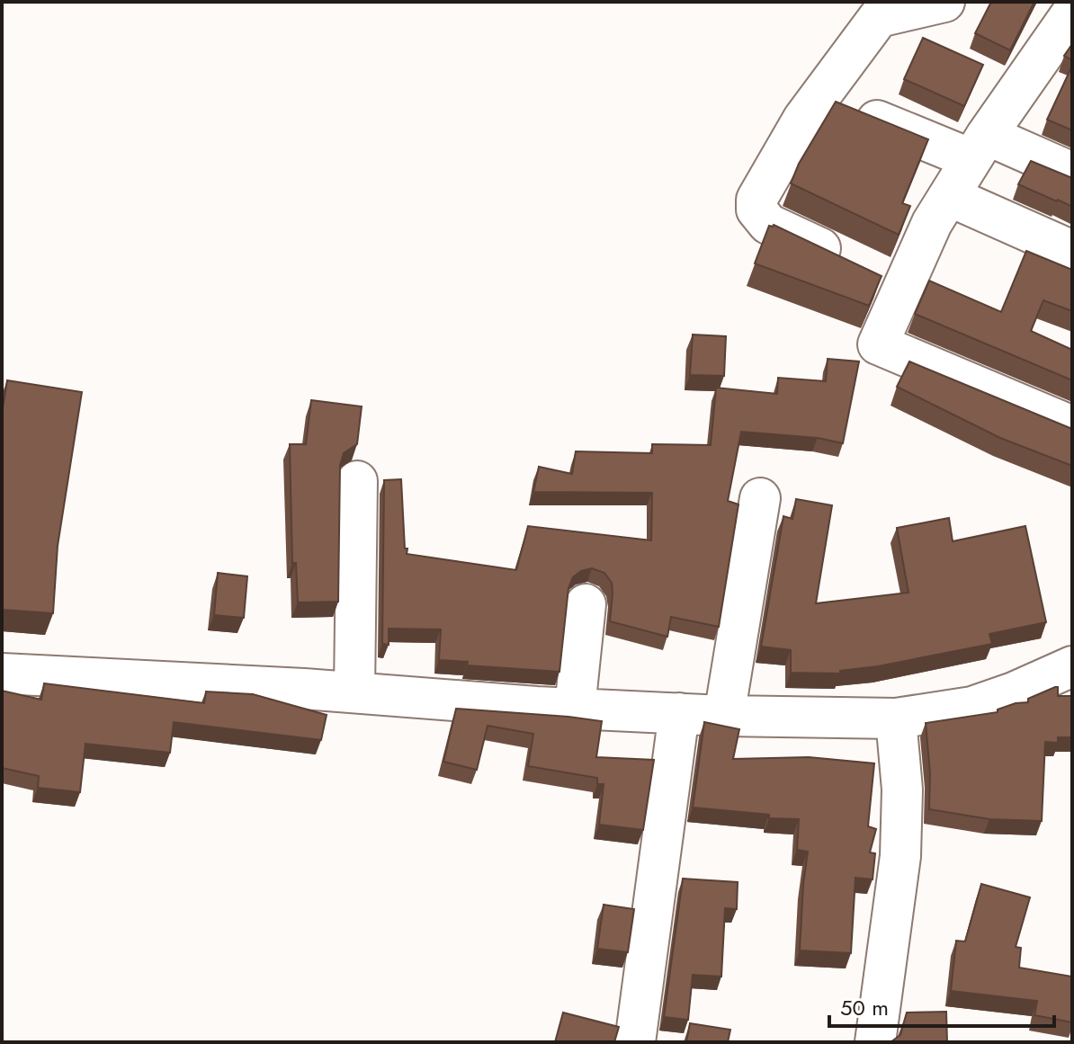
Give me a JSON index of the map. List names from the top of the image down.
{
  "scale_bar": "50 m"
}
